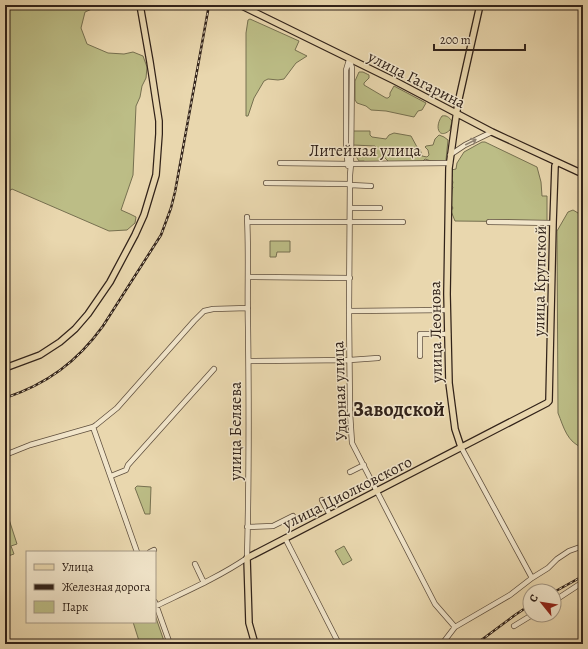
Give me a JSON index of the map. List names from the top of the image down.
{
  "streets": {
    "main road": [
      "улица Гагарина",
      "улица Крупской",
      "улица Леонова",
      "улица Беляева",
      "улица Циолковского"
    ],
    "street": ["Литейная улица", "Ударная улица"]
  },
  "crossings": [
    ["улица Гагарина", "улица Крупской"],
    ["улица Гагарина", "улица Леонова"],
    ["улица Гагарина", "Ударная улица"],
    ["Литейная улица", "улица Леонова"],
    ["Литейная улица", "Ударная улица"],
    ["улица Крупской", "улица Циолковского"],
    ["улица Леонова", "улица Циолковского"],
    ["Ударная улица", "улица Беляева"],
    ["Ударная улица", "улица Циолковского"],
    ["улица Беляева", "улица Циолковского"]
  ],
  "districts": ["Заводской"],
  "legend": ["Улица", "Железная дорога", "Парк"],
  "scale_bar": "200 m",
  "north": "top left"
}
